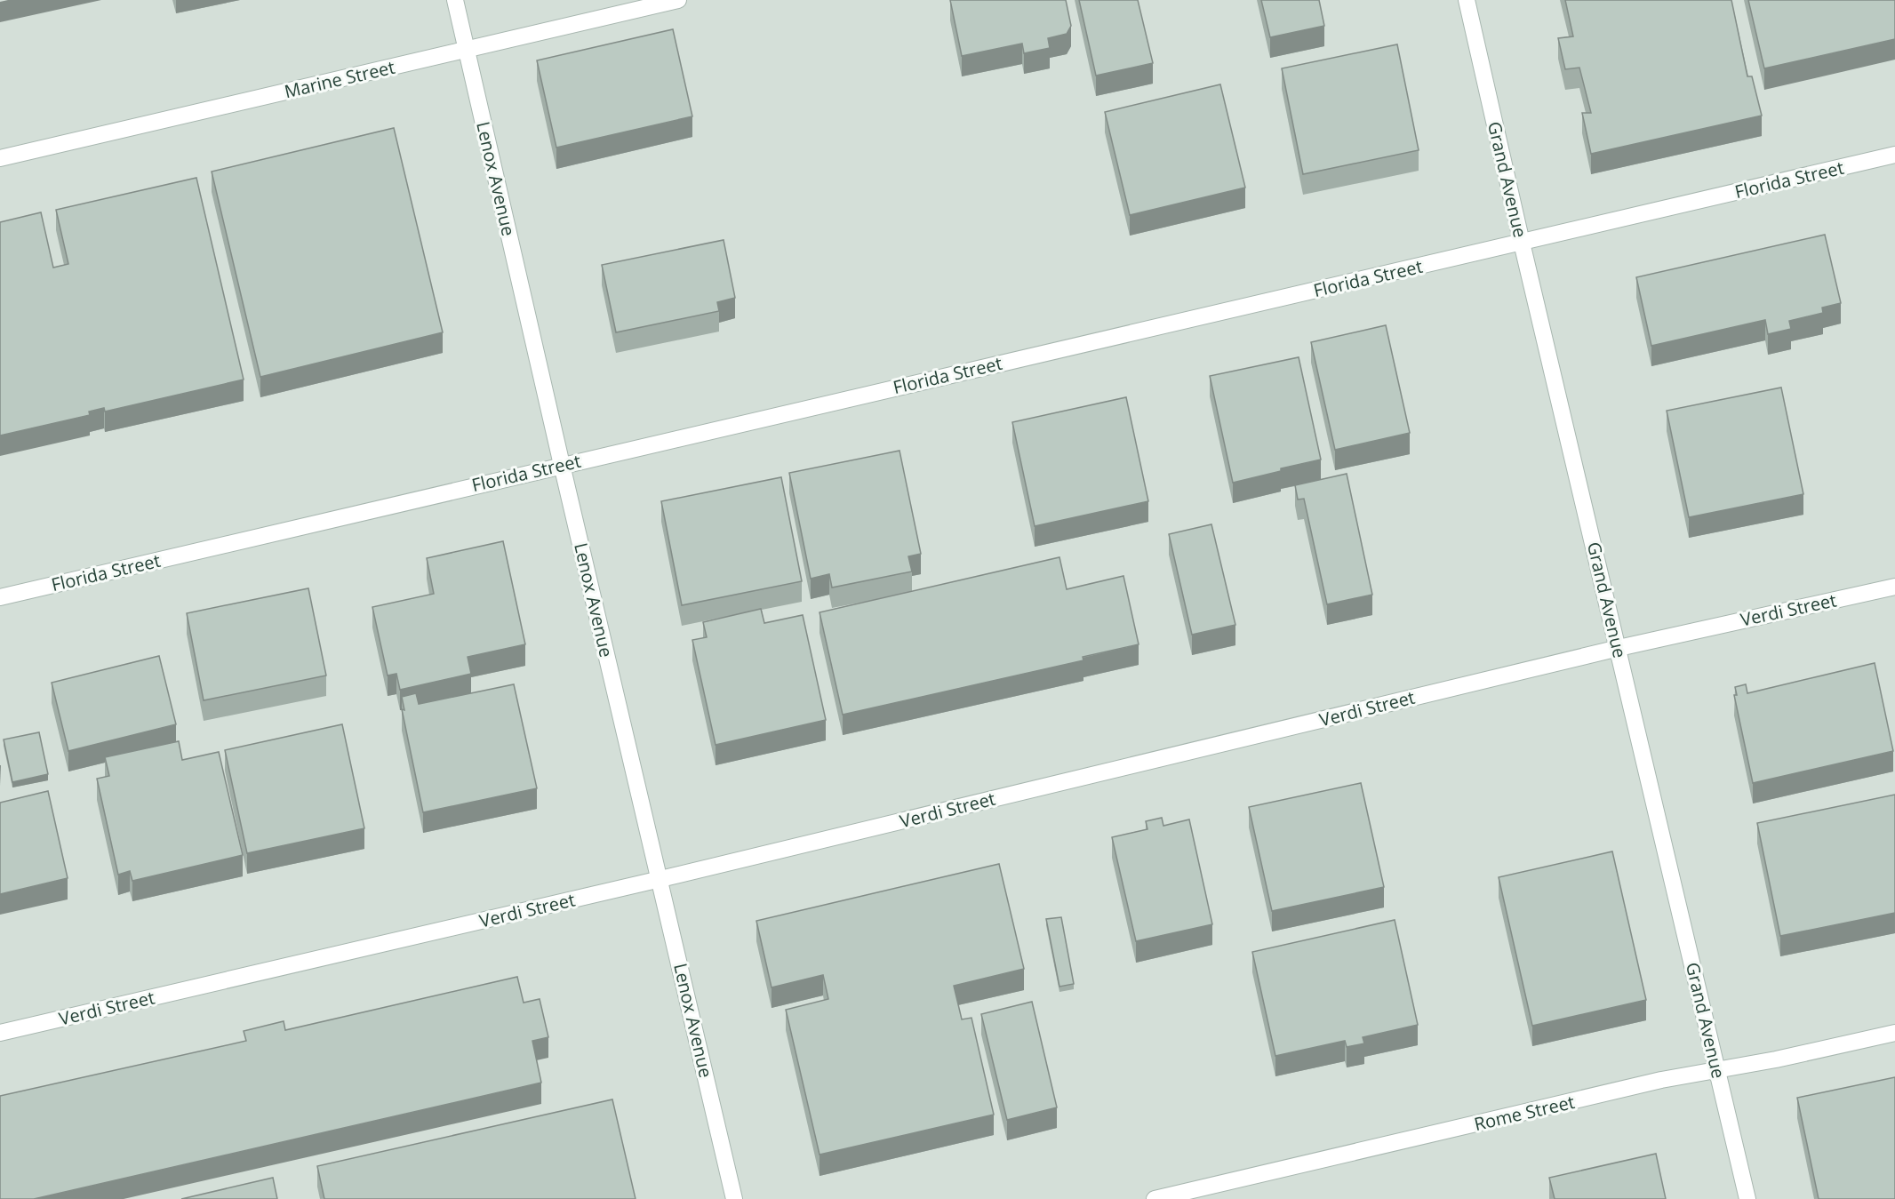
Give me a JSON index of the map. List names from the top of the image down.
{
  "streets": {
    "street": [
      "Marine Street",
      "Lenox Avenue",
      "Grand Avenue",
      "Florida Street",
      "Verdi Street",
      "Rome Street"
    ]
  },
  "crossings": [
    ["Marine Street", "Lenox Avenue"],
    ["Lenox Avenue", "Florida Street"],
    ["Lenox Avenue", "Verdi Street"],
    ["Grand Avenue", "Florida Street"],
    ["Grand Avenue", "Verdi Street"],
    ["Grand Avenue", "Rome Street"]
  ]
}
